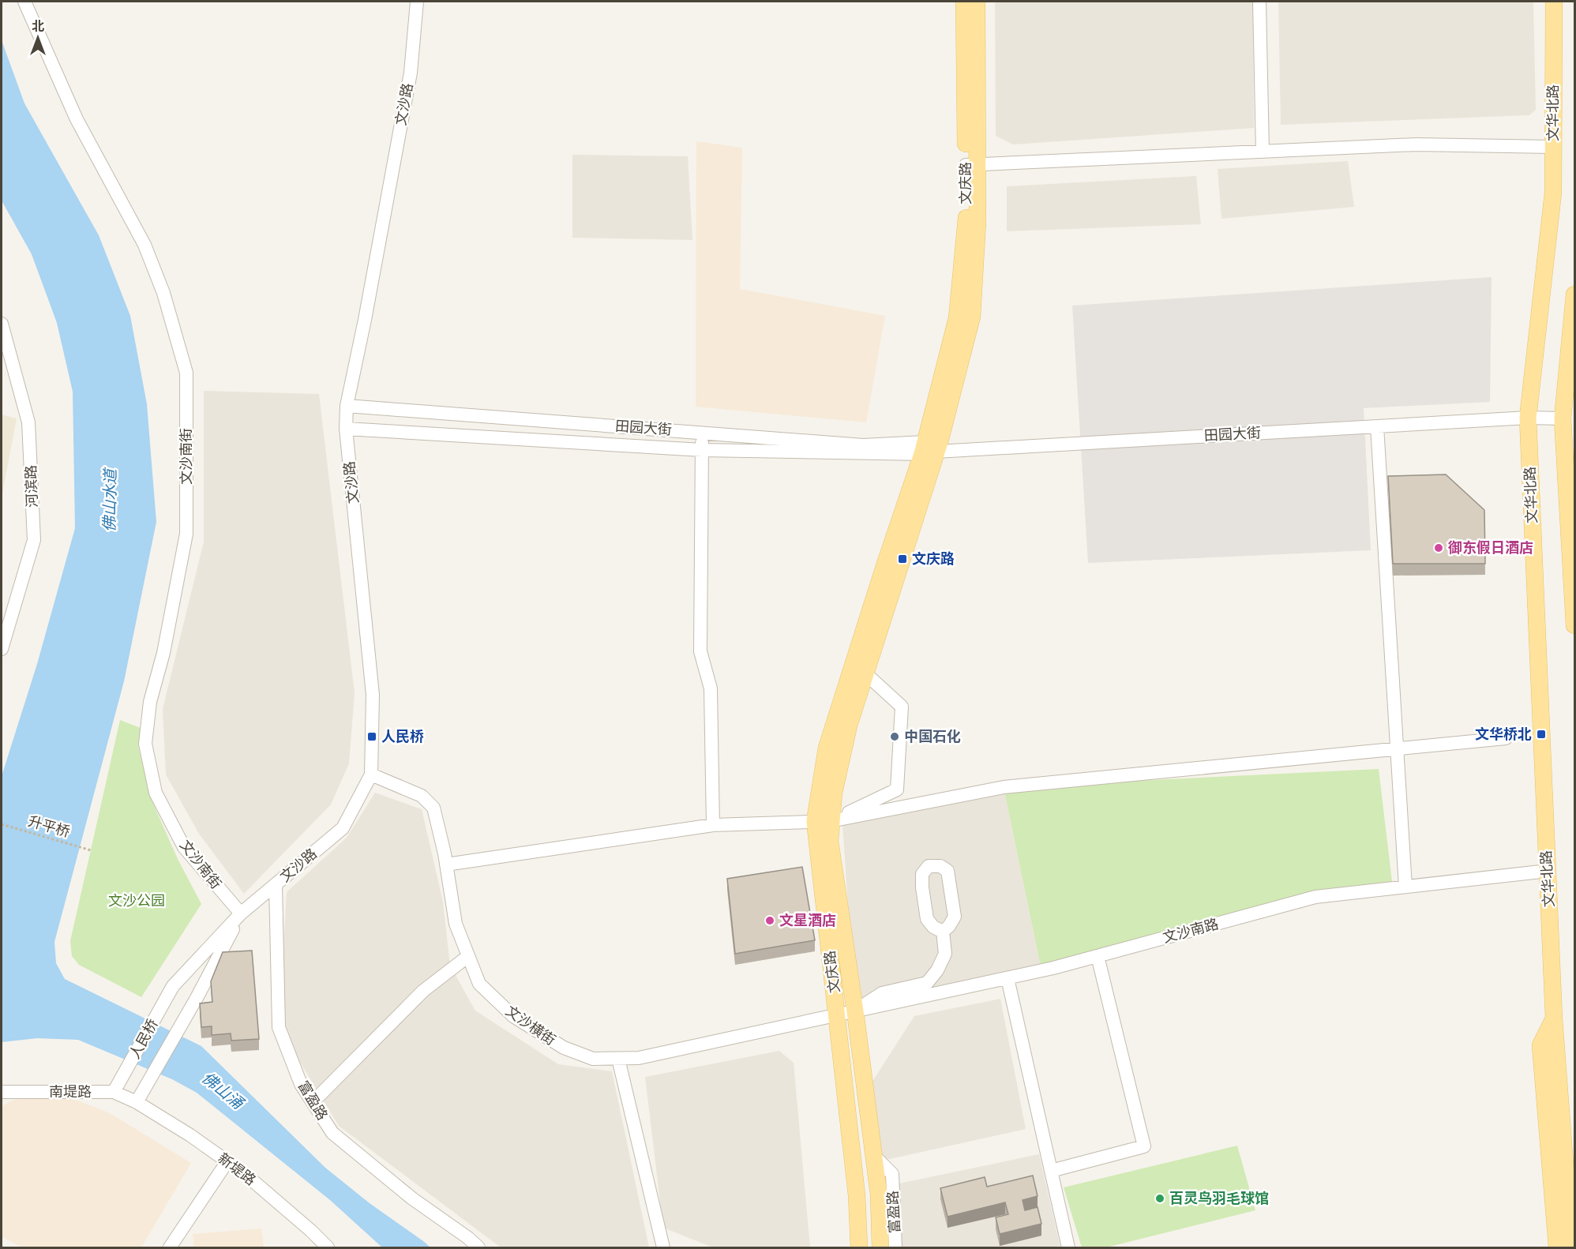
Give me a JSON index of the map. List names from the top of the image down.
{
  "streets": {
    "main road": ["文华北路", "文庆路"],
    "street": [
      "文沙路",
      "田园大街",
      "文沙南街",
      "河滨路",
      "文沙南路",
      "文沙横街",
      "人民桥",
      "南堤路",
      "富盈路",
      "新堤路"
    ],
    "path": ["升平桥"]
  },
  "crossings": [
    ["文沙路", "田园大街"],
    ["文沙路", "文沙南街"],
    ["文沙路", "文沙横街"],
    ["文沙路", "人民桥"],
    ["文沙路", "富盈路"],
    ["文华北路", "田园大街"],
    ["文华北路", "文沙南路"],
    ["文庆路", "田园大街"],
    ["文庆路", "文沙南路"],
    ["文庆路", "文沙横街"],
    ["文庆路", "富盈路"],
    ["文沙南路", "文沙横街"],
    ["人民桥", "南堤路"],
    ["人民桥", "新堤路"],
    ["南堤路", "新堤路"]
  ],
  "water": ["佛山水道", "佛山涌"],
  "parks": ["文沙公园"],
  "places": {
    "other": [
      "御东假日酒店",
      "中国石化",
      "文星酒店",
      "百灵鸟羽毛球馆"
    ],
    "transit": ["文庆路", "文华桥北", "人民桥"]
  },
  "north": "top"
}
